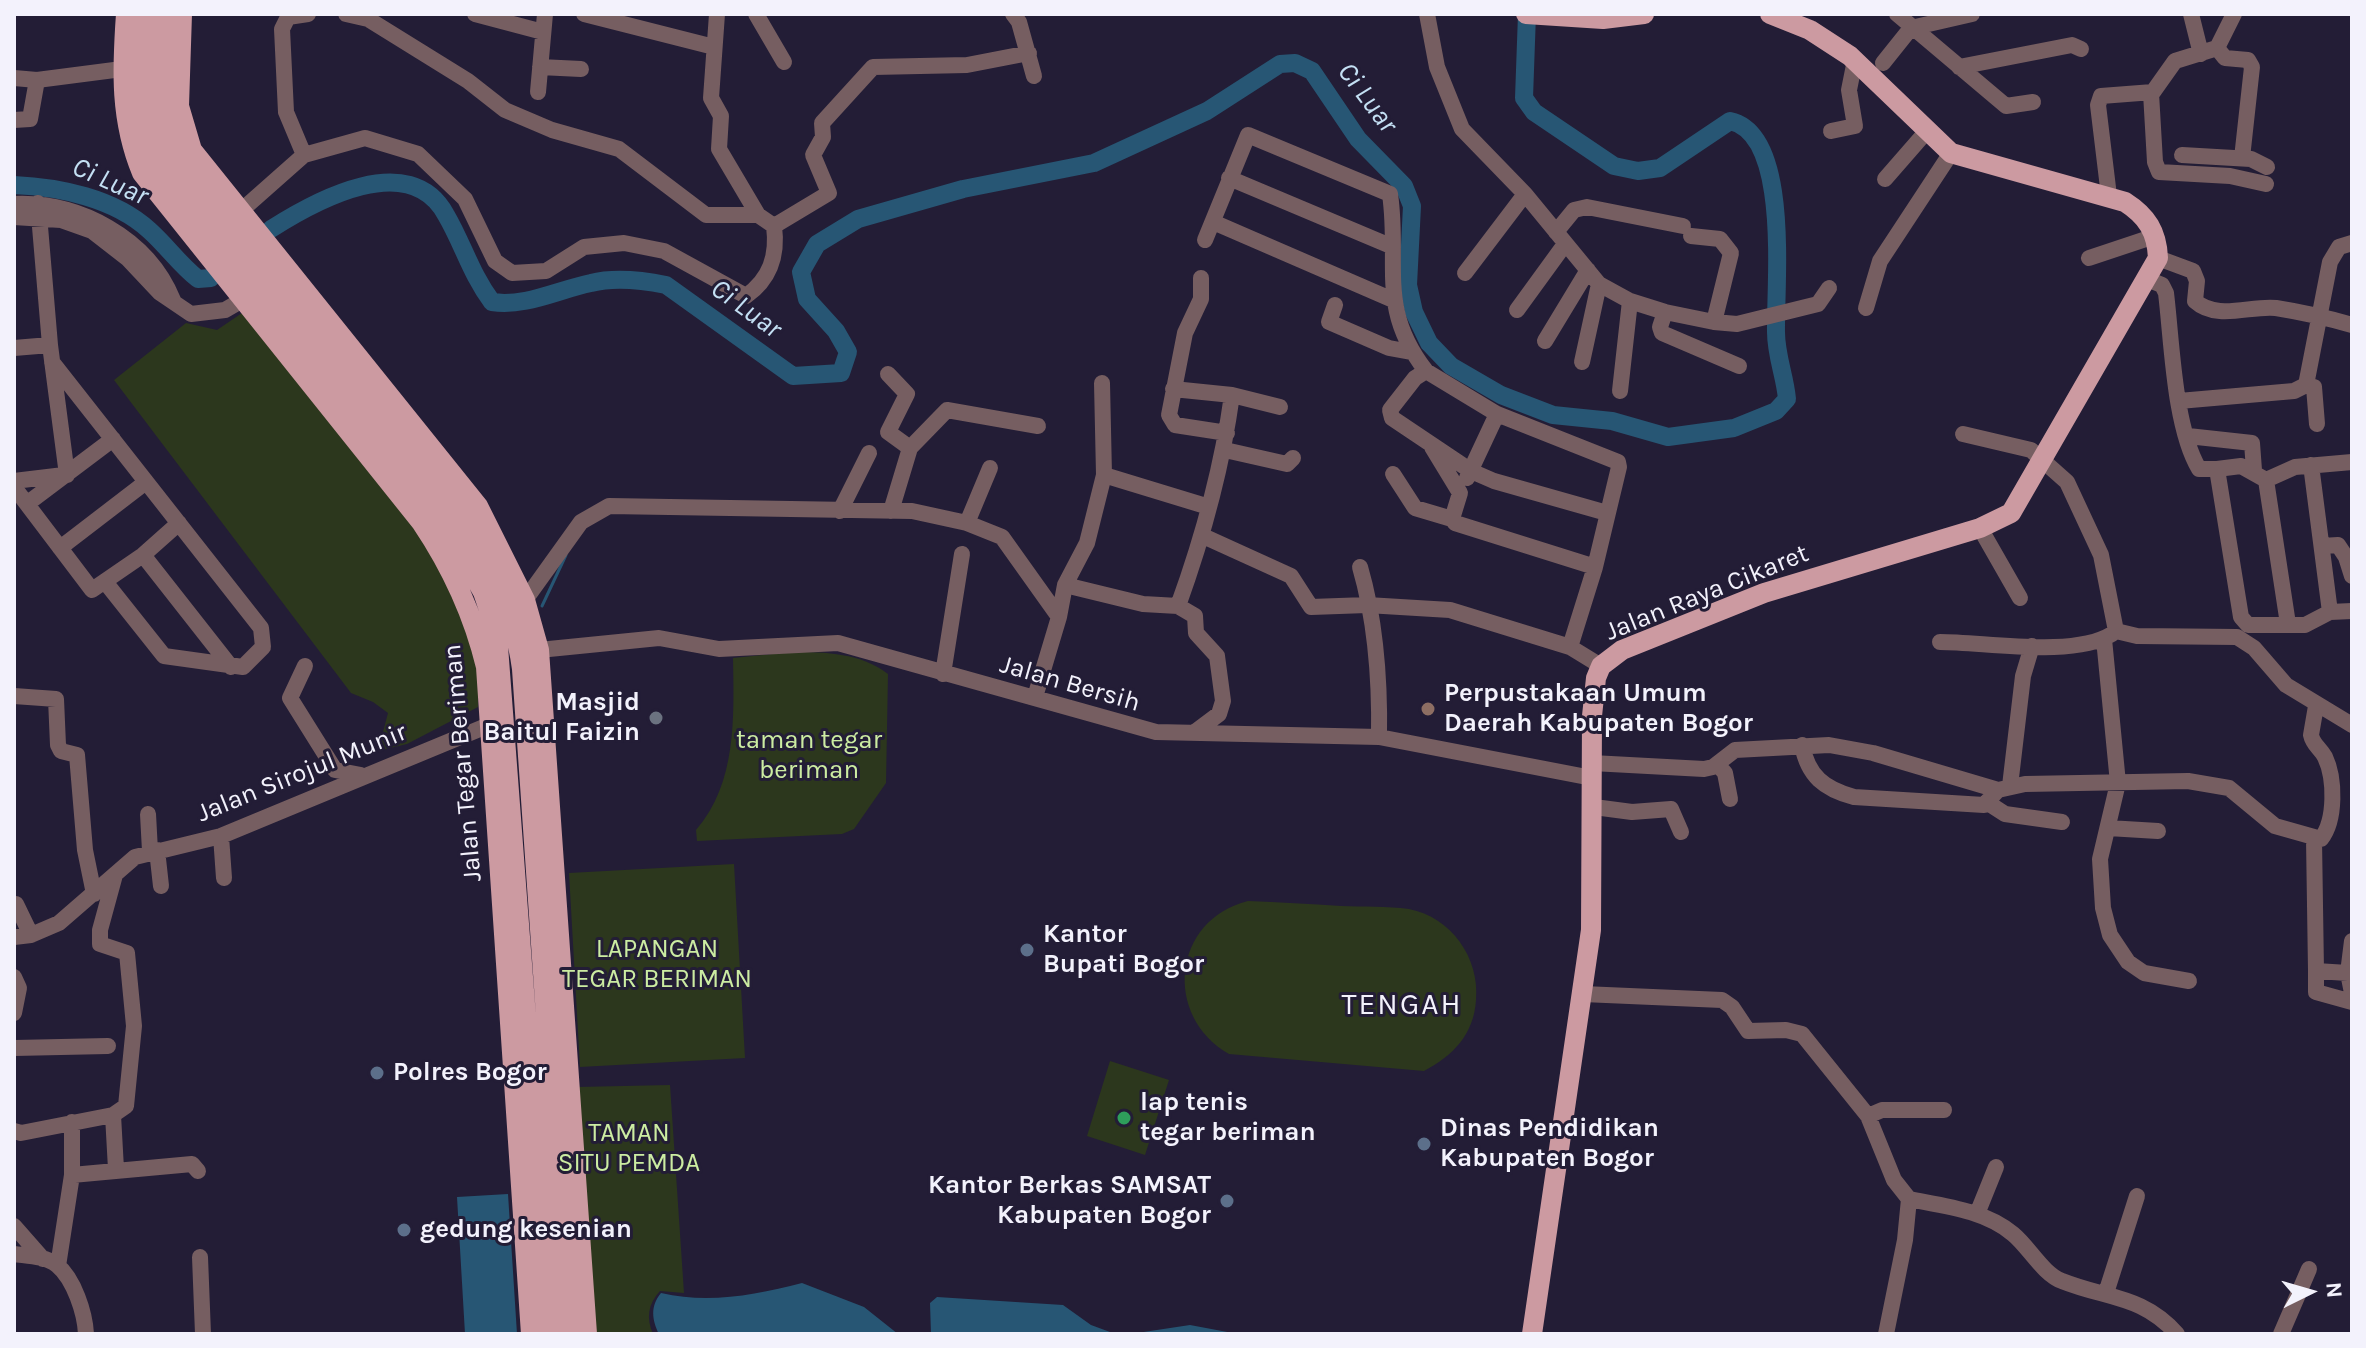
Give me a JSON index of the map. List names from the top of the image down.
{
  "streets": {
    "main road": ["Jalan Raya Cikaret", "Jalan Tegar Beriman"],
    "street": ["Jalan Bersih", "Jalan Sirojul Munir"]
  },
  "crossings": [
    ["Jalan Raya Cikaret", "Jalan Bersih"],
    ["Jalan Tegar Beriman", "Jalan Sirojul Munir"]
  ],
  "districts": ["TENGAH"],
  "water": ["Ci Luar"],
  "parks": ["taman tegar beriman", "LAPANGAN TEGAR BERIMAN", "TAMAN SITU PEMDA"],
  "places": [
    "Perpustakaan Umum Daerah Kabupaten Bogor",
    "Masjid Baitul Faizin",
    "Kantor Bupati Bogor",
    "Polres Bogor",
    "lap tenis tegar beriman",
    "Dinas Pendidikan Kabupaten Bogor",
    "Kantor Berkas SAMSAT Kabupaten Bogor",
    "gedung kesenian"
  ],
  "north": "right"
}
